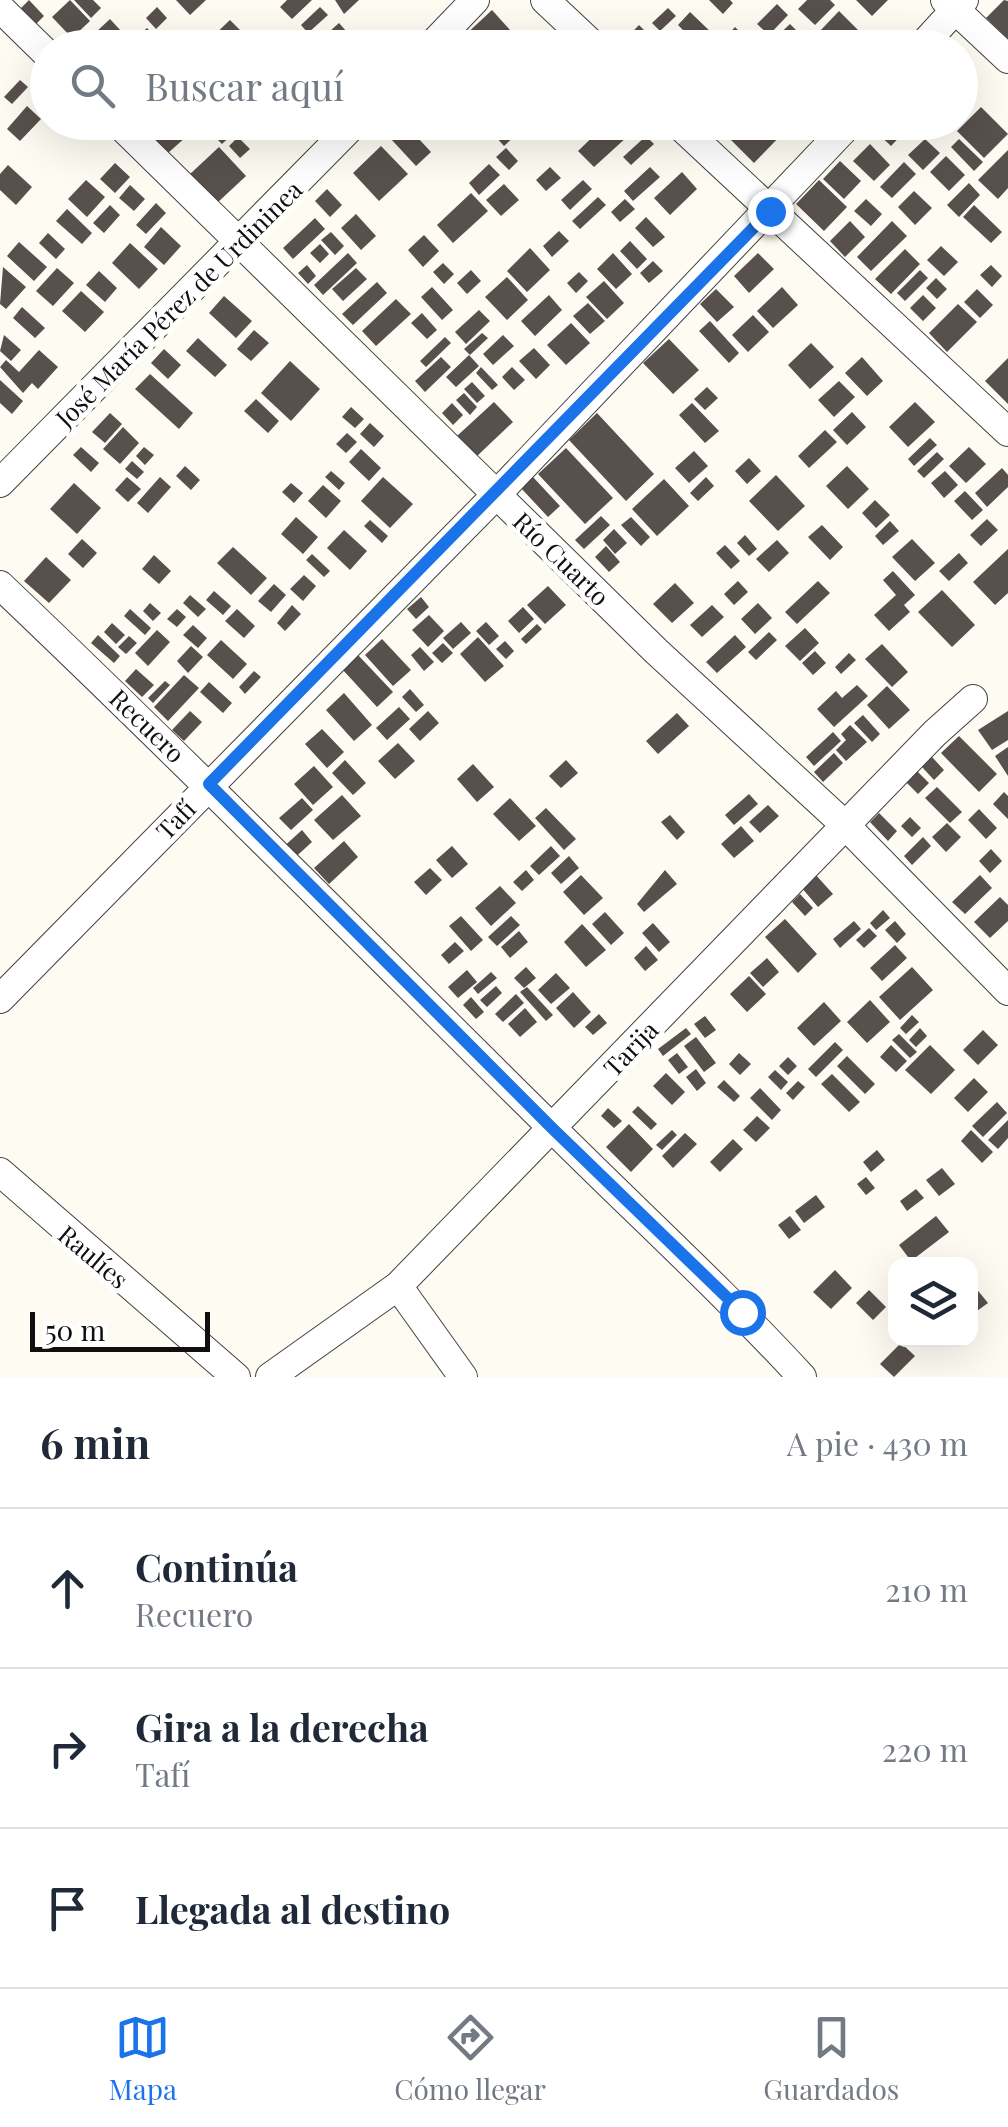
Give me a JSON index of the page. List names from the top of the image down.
{
  "streets": {
    "street": [
      "José María Pérez de Urdininea",
      "Río Cuarto",
      "Recuero",
      "Tafí",
      "Tarija",
      "Raulíes"
    ]
  },
  "crossings": [
    ["José María Pérez de Urdininea", "Río Cuarto"],
    ["Río Cuarto", "Tafí"],
    ["Río Cuarto", "Tarija"],
    ["Recuero", "Tafí"],
    ["Recuero", "Tarija"]
  ],
  "scale_bar": "50 m",
  "page": {
    "search": "Buscar aquí",
    "scale": "50 m",
    "heading": ["6 min", "A pie · 430 m"],
    "list": [
      ["Continúa", "Recuero", "210 m"],
      ["Gira a la derecha", "Tafí", "220 m"],
      "Llegada al destino"
    ],
    "nav": ["Mapa", "Cómo llegar", "Guardados"]
  }
}
